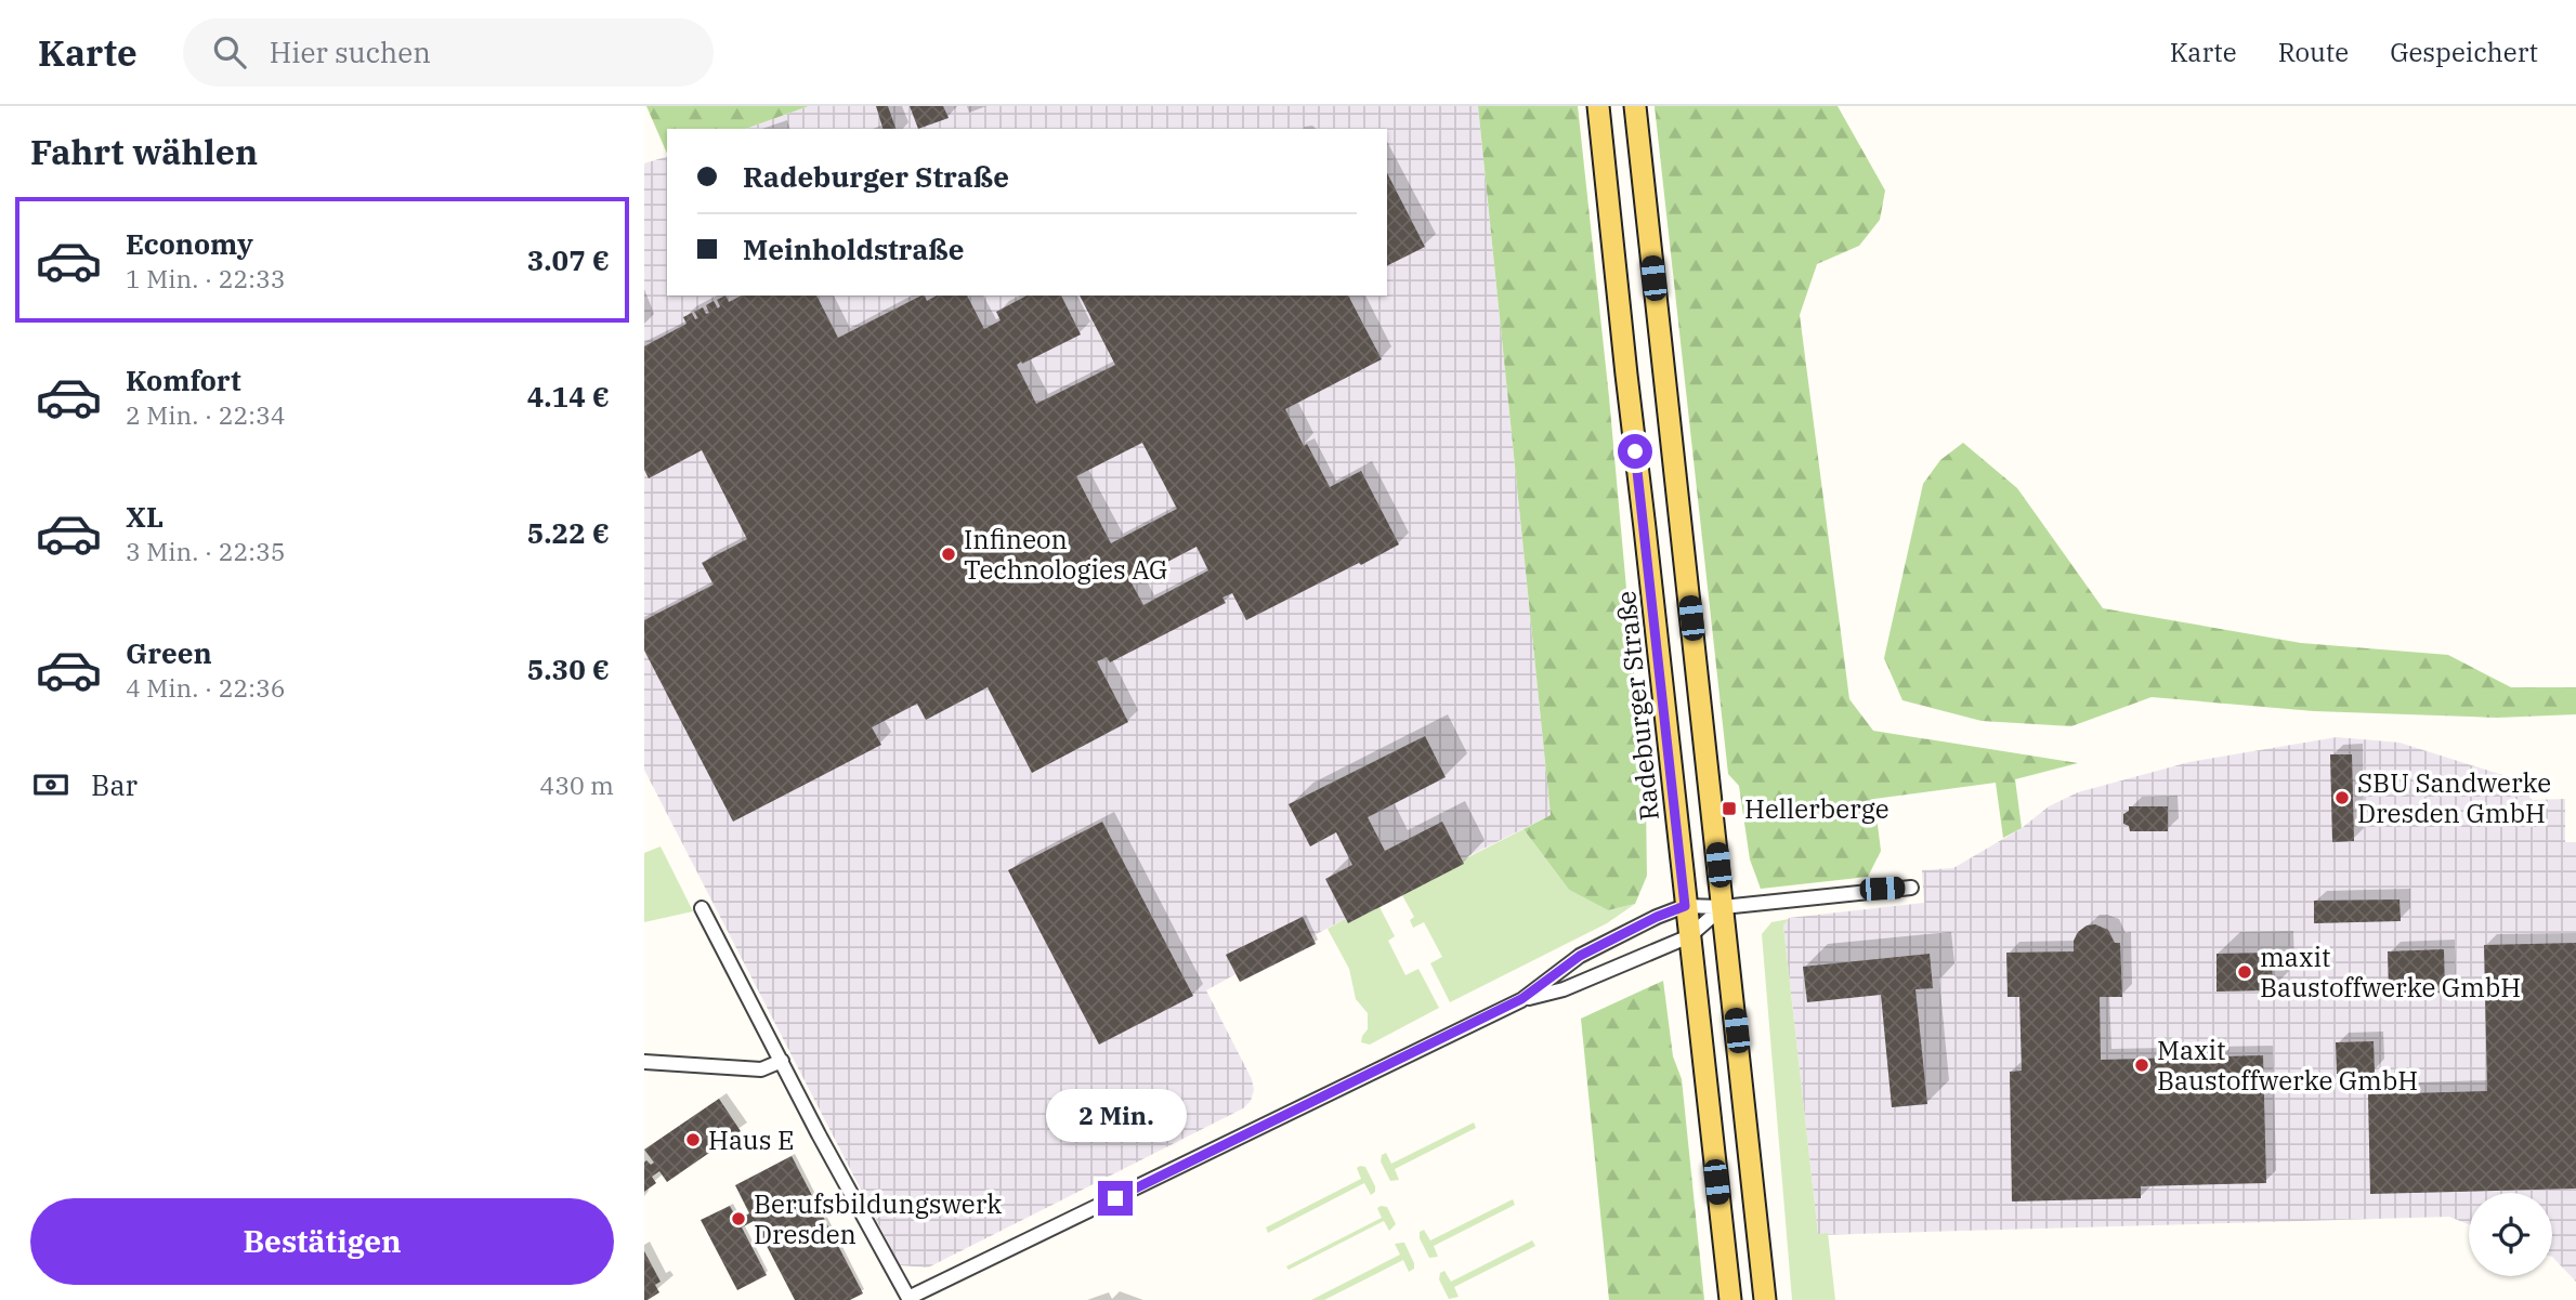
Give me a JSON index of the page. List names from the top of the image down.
{
  "streets": {
    "main road": ["Radeburger Straße"]
  },
  "places": {
    "other": [
      "Infineon Technologies AG",
      "SBU Sandwerke Dresden GmbH",
      "maxit Baustoffwerke GmbH",
      "Maxit Baustoffwerke GmbH",
      "Haus E",
      "Berufsbildungswerk Dresden"
    ],
    "transit": ["Hellerberge"]
  },
  "page": {
    "header": "Karte",
    "search": "Hier suchen",
    "nav": ["Karte", "Route", "Gespeichert"],
    "heading": "Fahrt wählen",
    "banner": ["Radeburger Straße", "Meinholdstraße"],
    "list": [
      {
        "name": "Economy",
        "note": "1 Min. · 22:33",
        "value": "3.07 €"
      },
      {
        "name": "Komfort",
        "note": "2 Min. · 22:34",
        "value": "4.14 €"
      },
      {
        "name": "XL",
        "note": "3 Min. · 22:35",
        "value": "5.22 €"
      },
      {
        "name": "Green",
        "note": "4 Min. · 22:36",
        "value": "5.30 €"
      }
    ],
    "pay": ["Bar", "430 m"],
    "bubble": "2 Min.",
    "buttons": "Bestätigen"
  }
}
